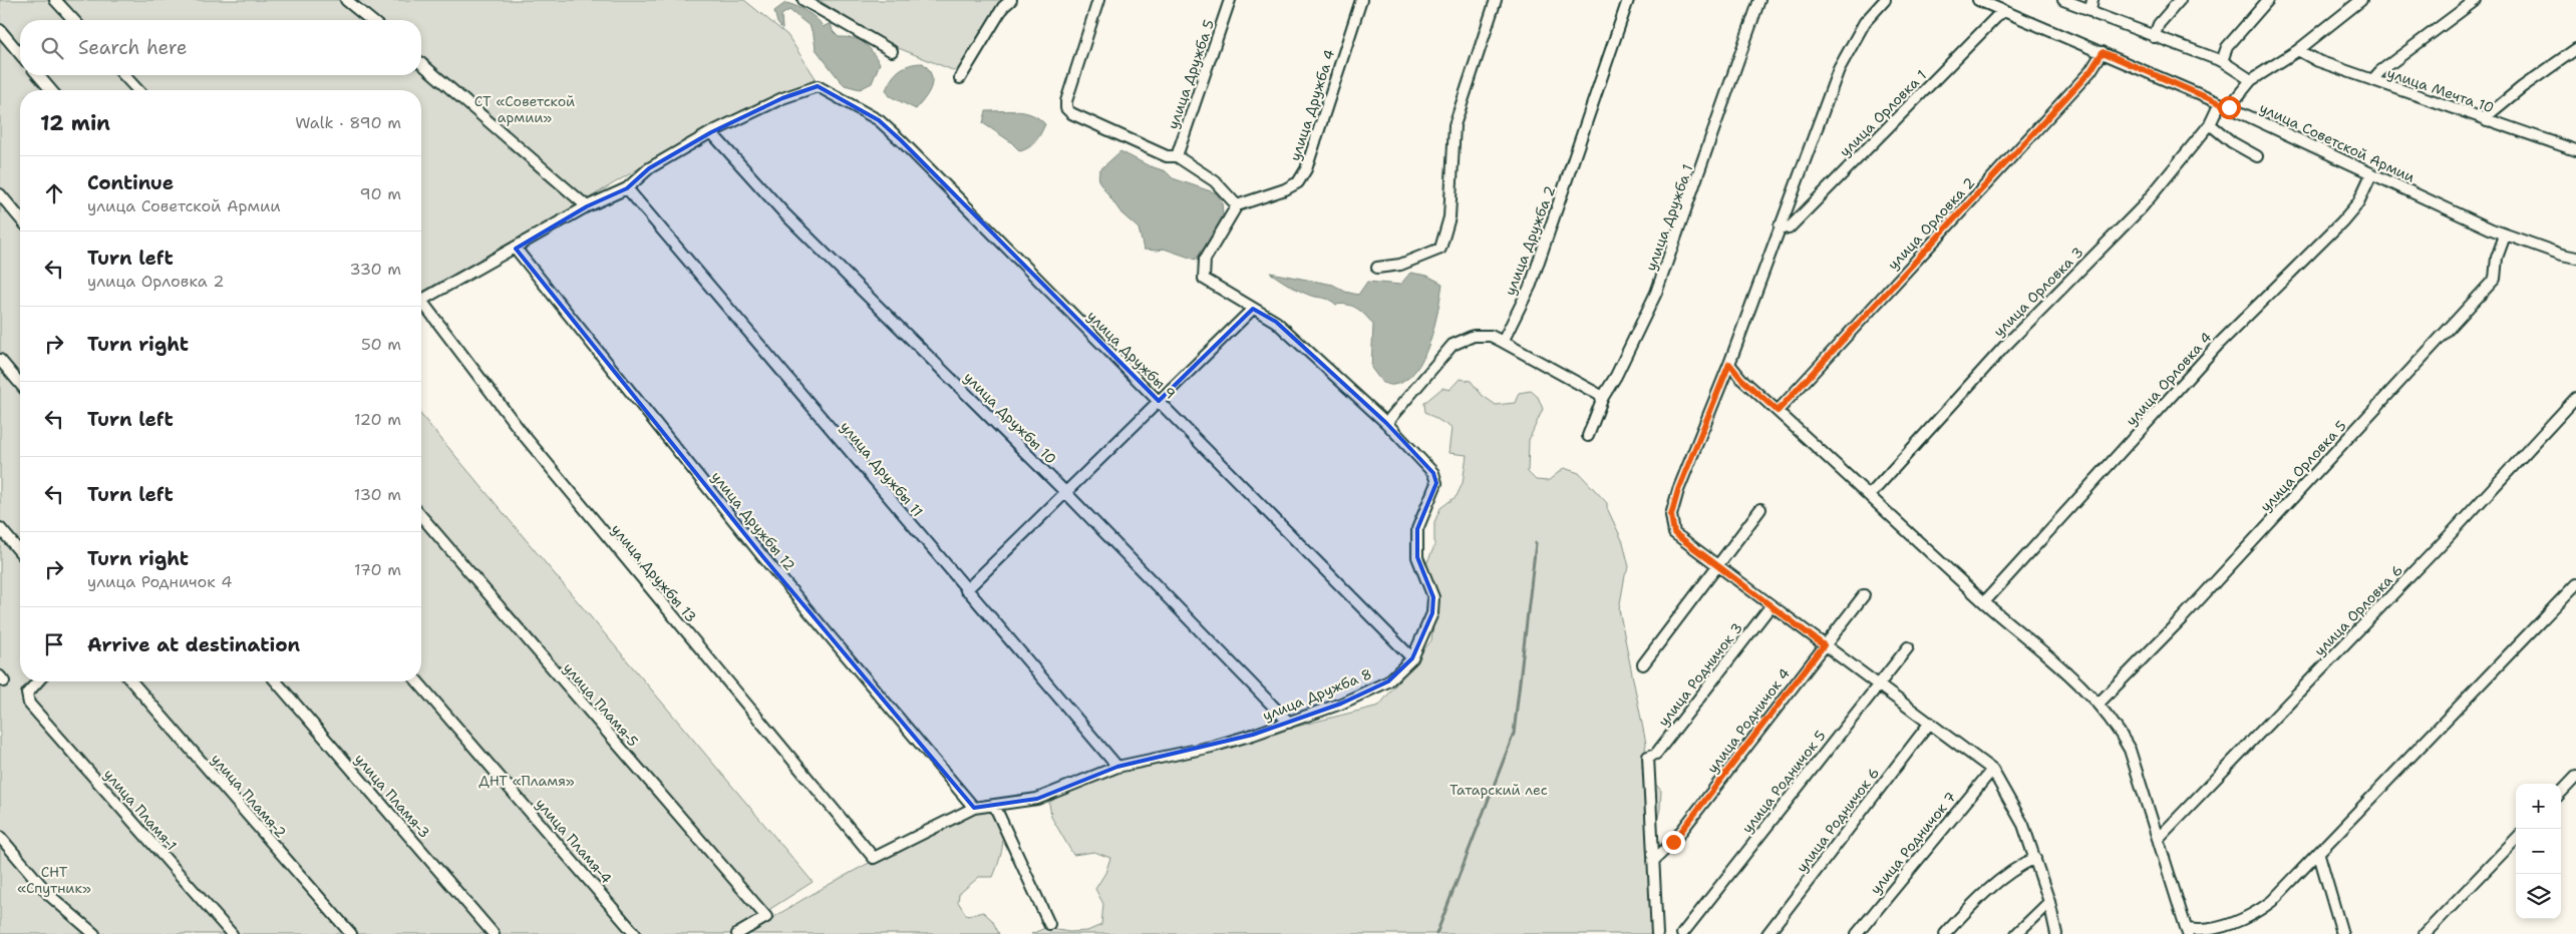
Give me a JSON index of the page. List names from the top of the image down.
{
  "streets": {
    "street": [
      "улица Дружба 5",
      "улица Мечта 10",
      "улица Дружба 4",
      "улица Орловка 1",
      "улица Советской Армии",
      "улица Дружба 1",
      "улица Орловка 2",
      "улица Дружба 2",
      "улица Орловка 3",
      "улица Дружбы 9",
      "улица Орловка 4",
      "улица Дружбы 10",
      "улица Орловка 5",
      "улица Дружбы 11",
      "улица Дружбы 12",
      "улица Дружбы 13",
      "улица Орловка 6",
      "улица Родничок 3",
      "улица Дружба 8",
      "улица Пламя-5",
      "улица Родничок 4",
      "улица Родничок 5",
      "улица Пламя-2",
      "улица Пламя-3",
      "улица Пламя-1",
      "улица Родничок 6",
      "улица Пламя-4",
      "улица Родничок 7"
    ]
  },
  "crossings": [
    ["улица Мечта 10", "улица Орловка 3"],
    ["улица Дружба 4", "улица Дружба 8"],
    ["улица Орловка 1", "улица Советской Армии"],
    ["улица Советской Армии", "улица Орловка 2"],
    ["улица Советской Армии", "улица Орловка 3"],
    ["улица Советской Армии", "улица Орловка 4"],
    ["улица Советской Армии", "улица Орловка 5"],
    ["улица Дружбы 9", "улица Дружбы 10"],
    ["улица Дружбы 9", "улица Дружба 8"],
    ["улица Дружбы 10", "улица Дружба 8"],
    ["улица Дружбы 11", "улица Дружба 8"],
    ["улица Дружбы 12", "улица Дружба 8"],
    ["улица Дружбы 13", "улица Дружба 8"],
    ["улица Родничок 3", "улица Родничок 4"]
  ],
  "parks": [
    "СТ «Советской армии»",
    "ДНТ «Пламя»",
    "Татарский лес",
    "СНТ «Спутник»"
  ],
  "page": {
    "search": "Search here",
    "heading": ["12 min", "Walk · 890 m"],
    "list": [
      ["Continue", "улица Советской Армии", "90 m"],
      ["Turn left", "улица Орловка 2", "330 m"],
      ["Turn right", "50 m"],
      ["Turn left", "120 m"],
      ["Turn left", "130 m"],
      ["Turn right", "улица Родничок 4", "170 m"],
      "Arrive at destination"
    ],
    "map_buttons": ["+", "−"]
  }
}
